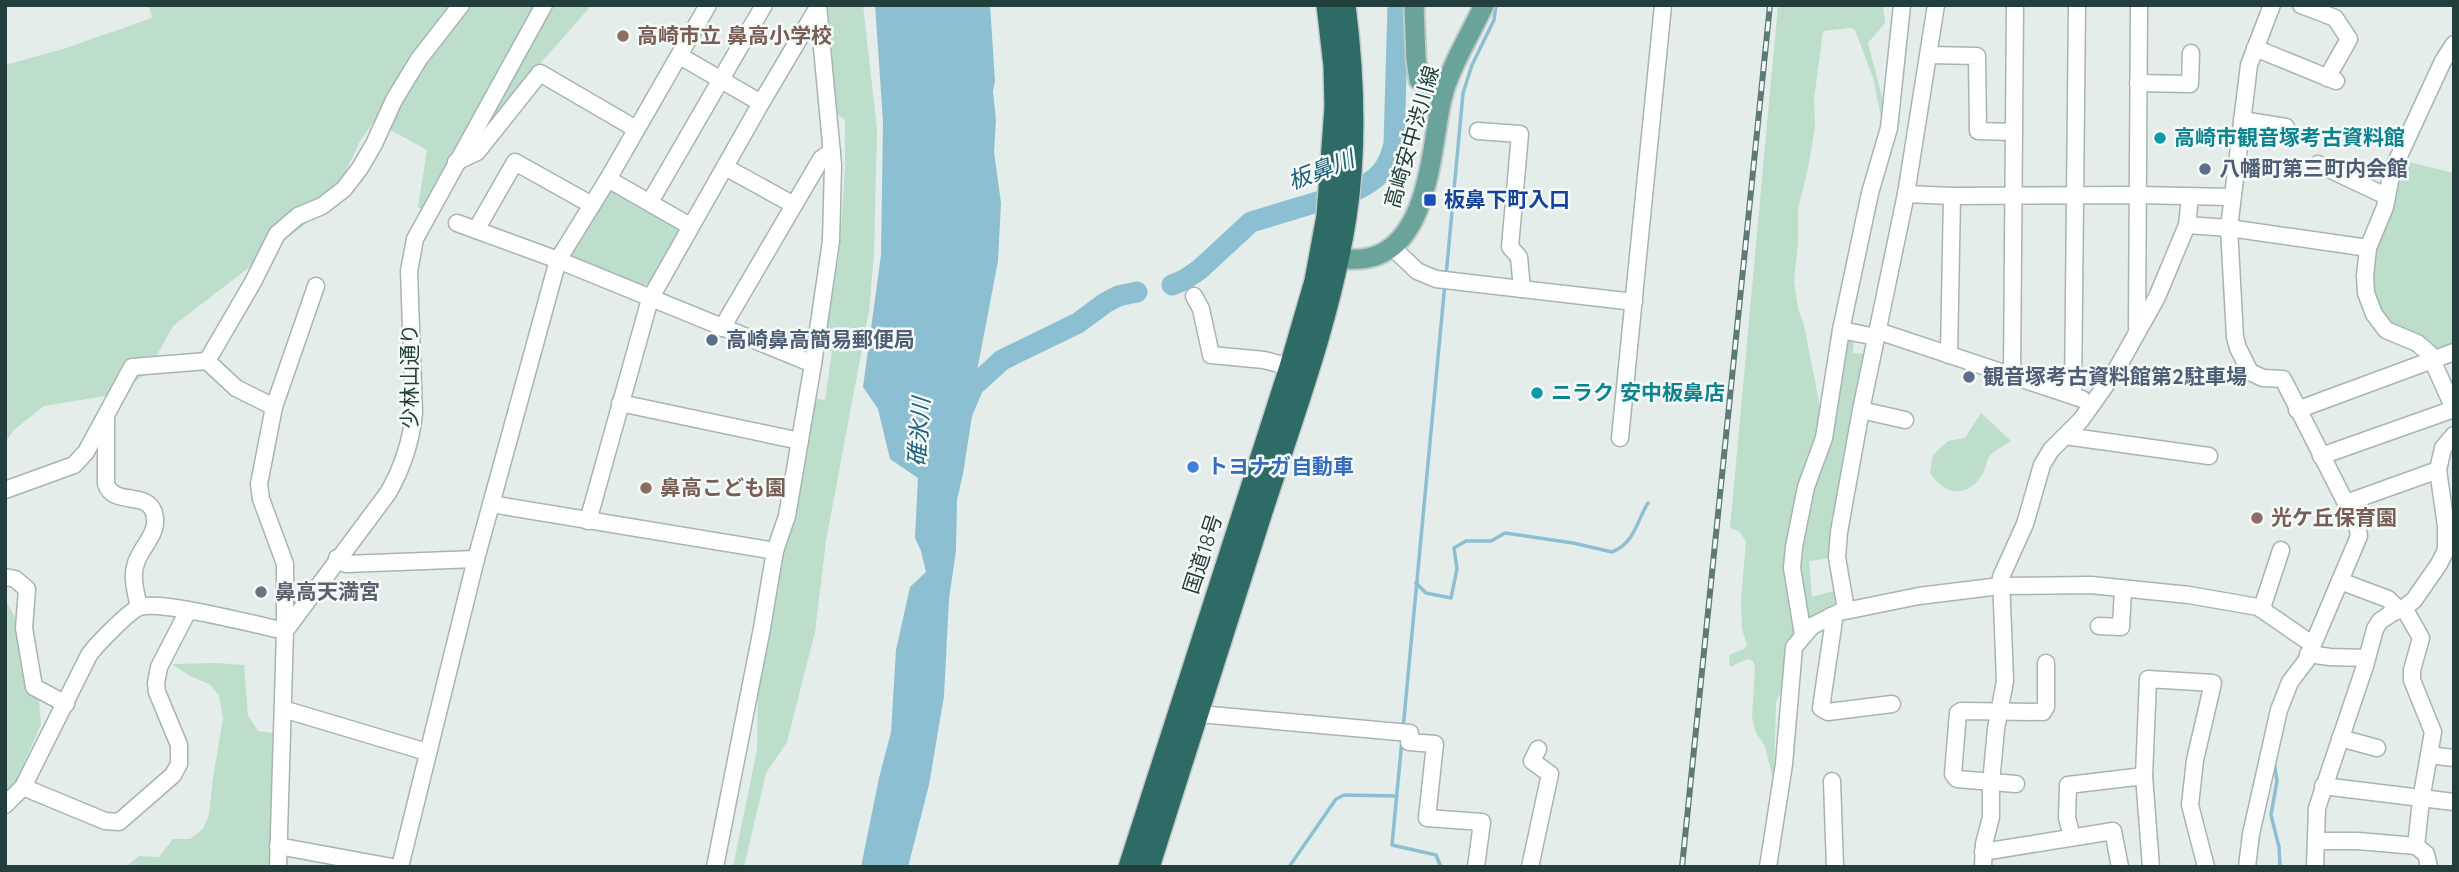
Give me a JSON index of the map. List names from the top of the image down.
{
  "streets": {
    "highway": ["国道18号"],
    "main road": ["高崎安中渋川線"],
    "street": ["少林山通り"]
  },
  "crossings": [
    ["高崎安中渋川線", "国道18号"]
  ],
  "water": ["板鼻川", "碓氷川"],
  "places": {
    "other": [
      "高崎市立 鼻高小学校",
      "高崎市観音塚考古資料館",
      "八幡町第三町内会館",
      "高崎鼻高簡易郵便局",
      "観音塚考古資料館第2駐車場",
      "ニラク 安中板鼻店",
      "トヨナガ自動車",
      "鼻高こども園",
      "光ケ丘保育園",
      "鼻高天満宮"
    ],
    "transit": ["板鼻下町入口"]
  }
}
